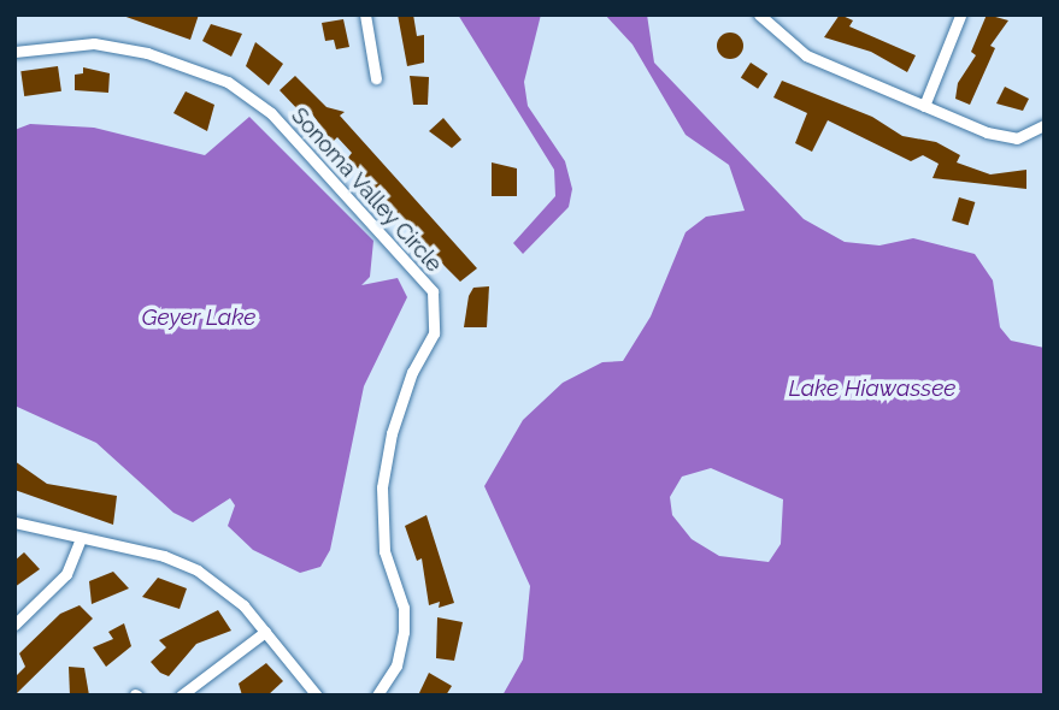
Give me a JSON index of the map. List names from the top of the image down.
{
  "streets": {
    "street": ["Sonoma Valley Circle"]
  },
  "water": ["Geyer Lake", "Lake Hiawassee"]
}
